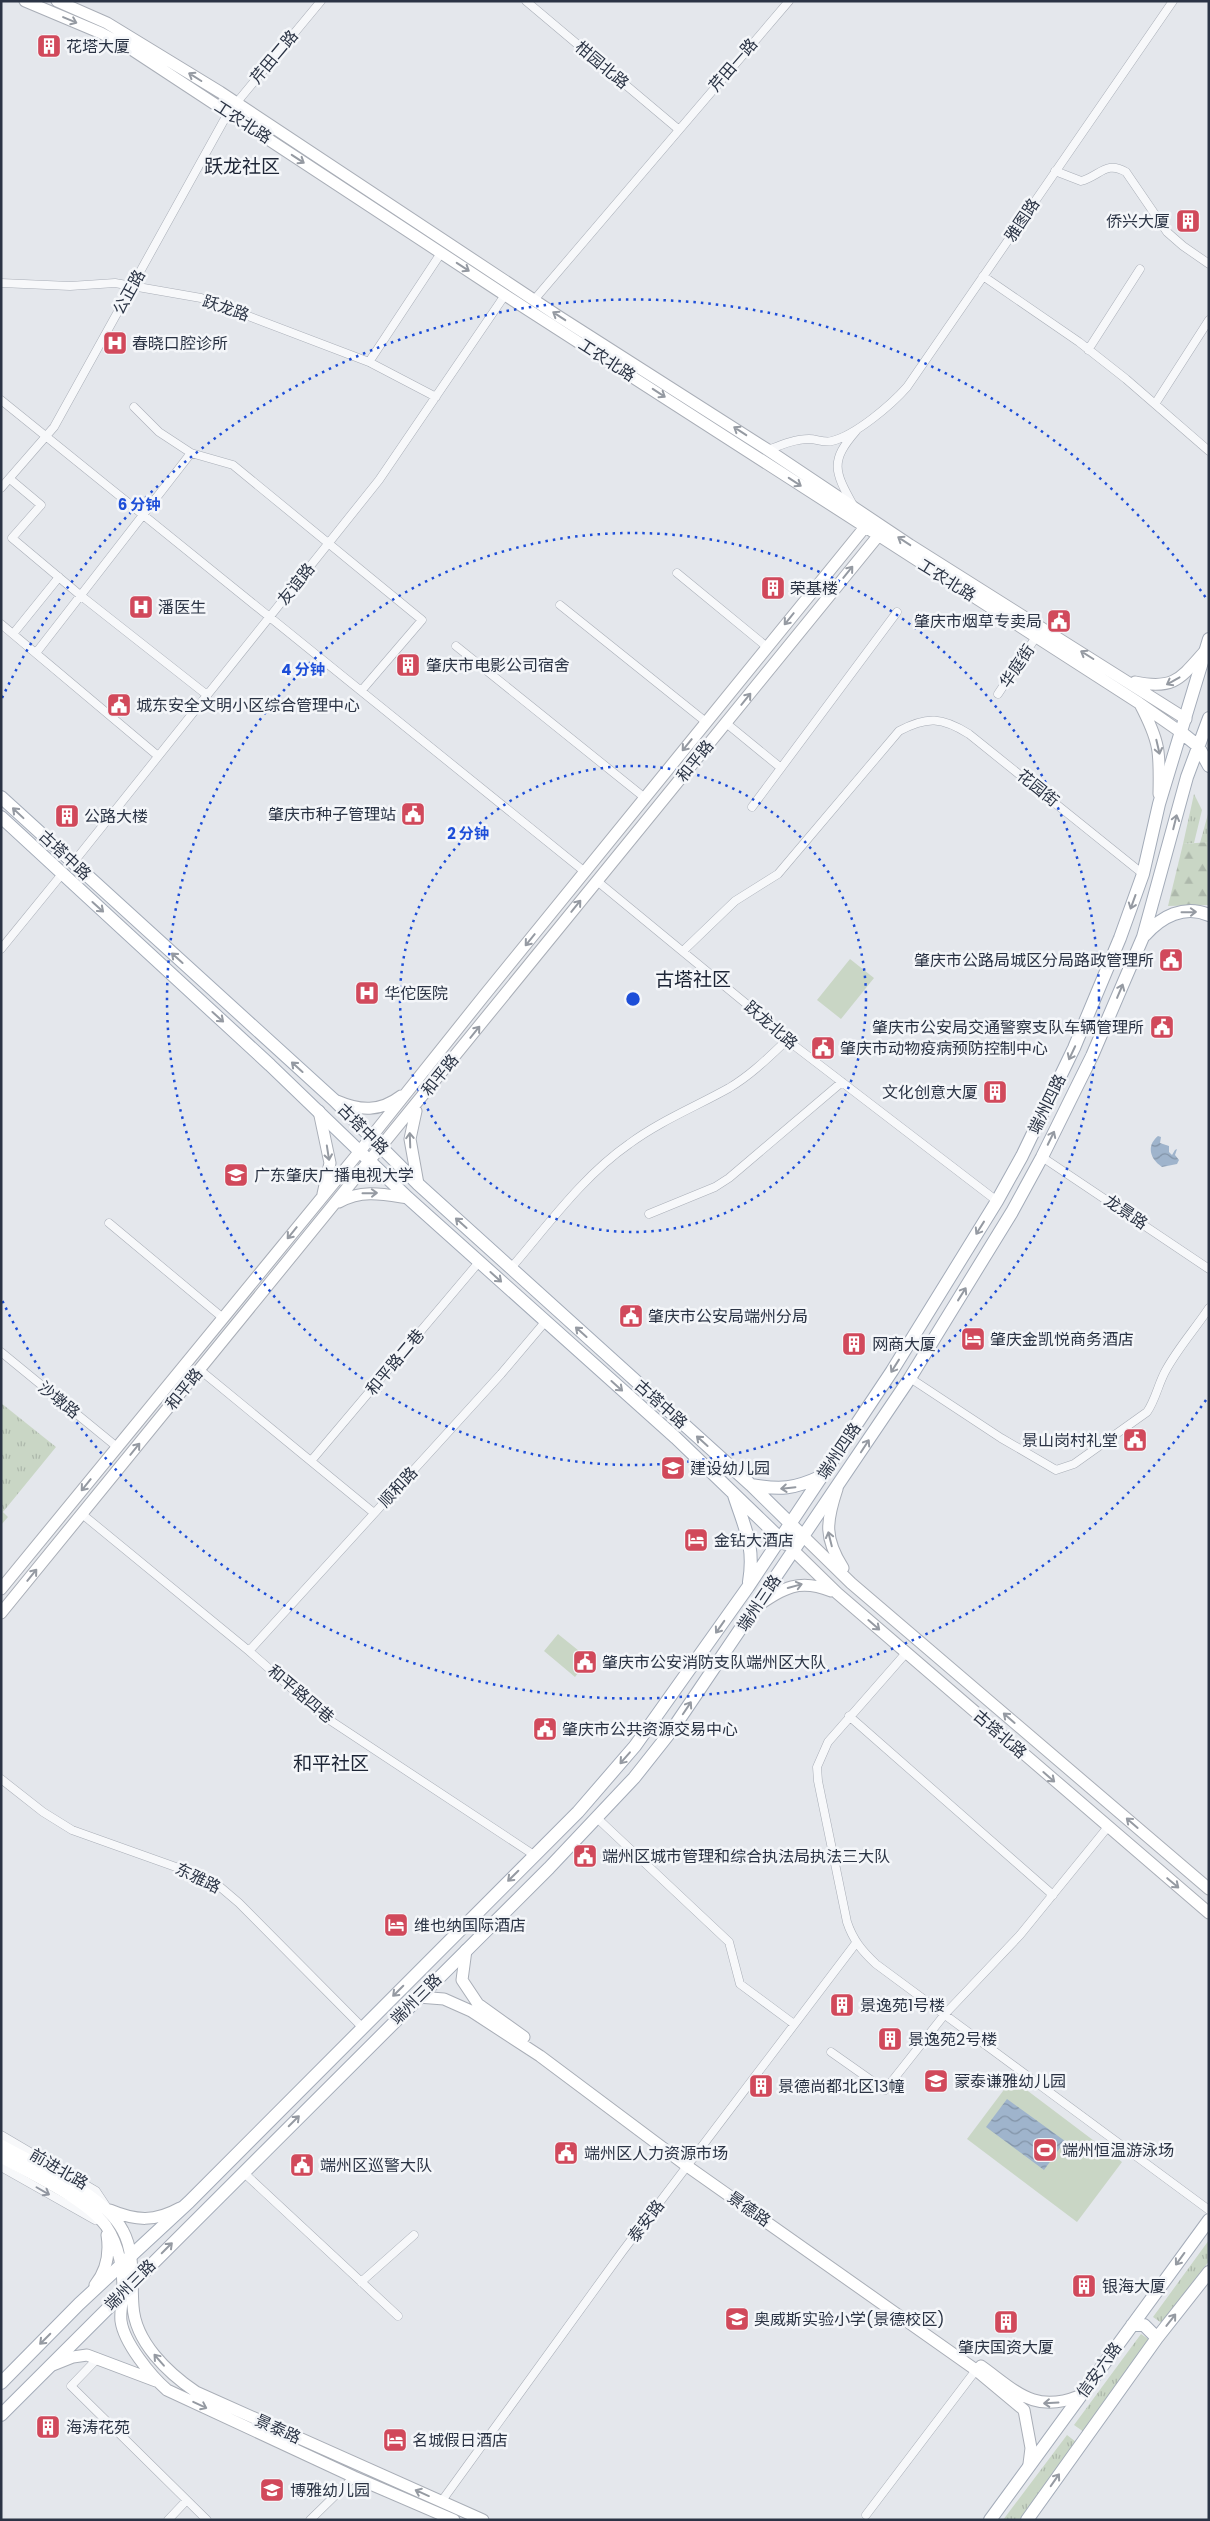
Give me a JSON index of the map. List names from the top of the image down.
{
  "streets": {
    "main road": [
      "古塔中路",
      "端州四路",
      "端州三路",
      "信安六路"
    ],
    "street": [
      "芹田二路",
      "柑园北路",
      "芹田一路",
      "工农北路",
      "雅图路",
      "公正路",
      "跃龙路",
      "友谊路",
      "华庭街",
      "和平路",
      "花园街",
      "跃龙北路",
      "龙景路",
      "和平路二巷",
      "沙墩路",
      "顺和路",
      "和平路四巷",
      "古塔北路",
      "东雅路",
      "前进北路",
      "景德路",
      "泰安路",
      "景泰路"
    ]
  },
  "crossings": [
    ["芹田二路", "工农北路"],
    ["芹田二路", "公正路"],
    ["柑园北路", "芹田一路"],
    ["芹田一路", "工农北路"],
    ["工农北路", "公正路"],
    ["工农北路", "友谊路"],
    ["工农北路", "华庭街"],
    ["工农北路", "和平路"],
    ["工农北路", "端州四路"],
    ["公正路", "跃龙路"],
    ["跃龙路", "友谊路"],
    ["友谊路", "古塔中路"],
    ["和平路", "古塔中路"],
    ["和平路", "跃龙北路"],
    ["和平路", "沙墩路"],
    ["和平路", "和平路四巷"],
    ["花园街", "跃龙北路"],
    ["花园街", "端州四路"],
    ["古塔中路", "端州四路"],
    ["古塔中路", "和平路二巷"],
    ["古塔中路", "顺和路"],
    ["古塔中路", "端州三路"],
    ["古塔中路", "古塔北路"],
    ["跃龙北路", "端州四路"],
    ["端州四路", "龙景路"],
    ["端州四路", "端州三路"],
    ["端州四路", "古塔北路"],
    ["顺和路", "和平路四巷"],
    ["端州三路", "和平路四巷"],
    ["端州三路", "古塔北路"],
    ["端州三路", "东雅路"],
    ["端州三路", "前进北路"],
    ["端州三路", "景德路"],
    ["端州三路", "景泰路"],
    ["前进北路", "景泰路"],
    ["景德路", "泰安路"],
    ["景德路", "信安六路"],
    ["泰安路", "景泰路"]
  ],
  "districts": ["跃龙社区", "古塔社区", "和平社区"],
  "places": {
    "building": [
      "花塔大厦",
      "侨兴大厦",
      "荣基楼",
      "肇庆市电影公司宿舍",
      "公路大楼",
      "文化创意大厦",
      "网商大厦",
      "景逸苑1号楼",
      "景逸苑2号楼",
      "景德尚都北区13幢",
      "银海大厦",
      "肇庆国资大厦",
      "海涛花苑"
    ],
    "hospital": ["春晓口腔诊所", "潘医生", "华佗医院"],
    "public building": [
      "肇庆市烟草专卖局",
      "城东安全文明小区综合管理中心",
      "肇庆市种子管理站",
      "肇庆市公路局城区分局路政管理所",
      "肇庆市公安局交通警察支队车辆管理所",
      "肇庆市动物疫病预防控制中心",
      "肇庆市公安局端州分局",
      "景山岗村礼堂",
      "肇庆市公安消防支队端州区大队",
      "肇庆市公共资源交易中心",
      "端州区城市管理和综合执法局执法三大队",
      "端州区人力资源市场",
      "端州区巡警大队"
    ],
    "school or university": [
      "广东肇庆广播电视大学",
      "建设幼儿园",
      "蒙泰谦雅幼儿园",
      "奥威斯实验小学(景德校区)",
      "博雅幼儿园"
    ],
    "hotel": [
      "肇庆金凯悦商务酒店",
      "金钻大酒店",
      "维也纳国际酒店",
      "名城假日酒店"
    ],
    "sports": ["端州恒温游泳场"]
  },
  "rings": ["6 分钟", "4 分钟", "2 分钟"]
}
